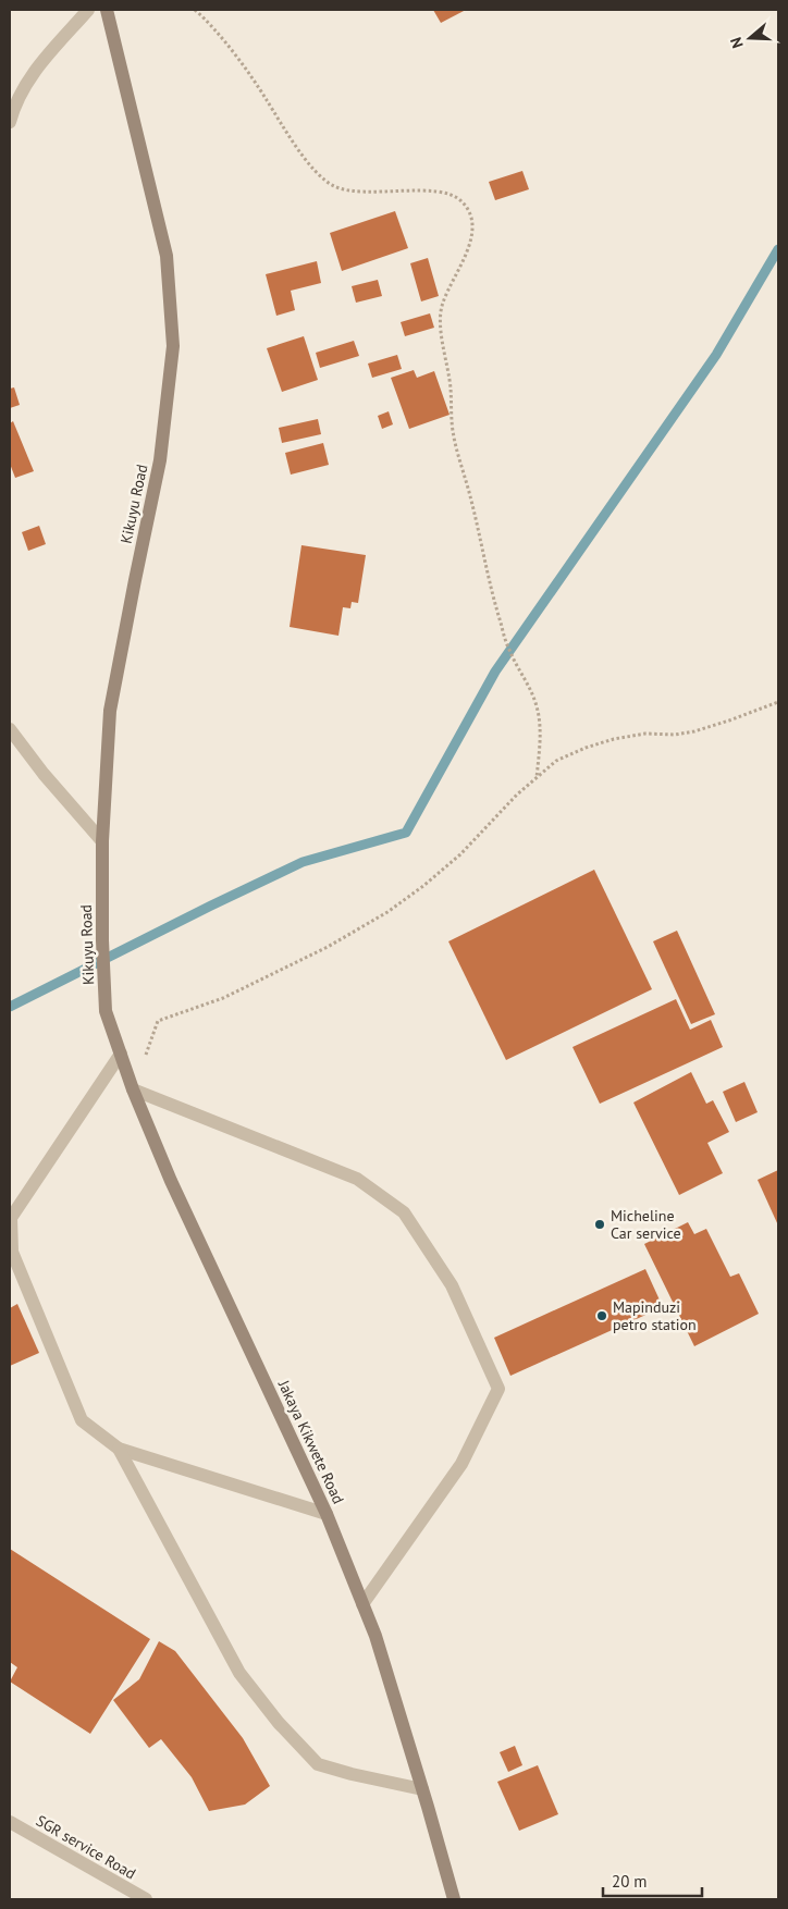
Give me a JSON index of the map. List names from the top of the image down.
{
  "streets": {
    "main road": ["Kikuyu Road", "Jakaya Kikwete Road"],
    "street": ["SGR service Road"]
  },
  "crossings": [
    ["Kikuyu Road", "Jakaya Kikwete Road"]
  ],
  "places": ["Micheline Car service", "Mapinduzi petro station"],
  "scale_bar": "20 m",
  "north": "left"
}
